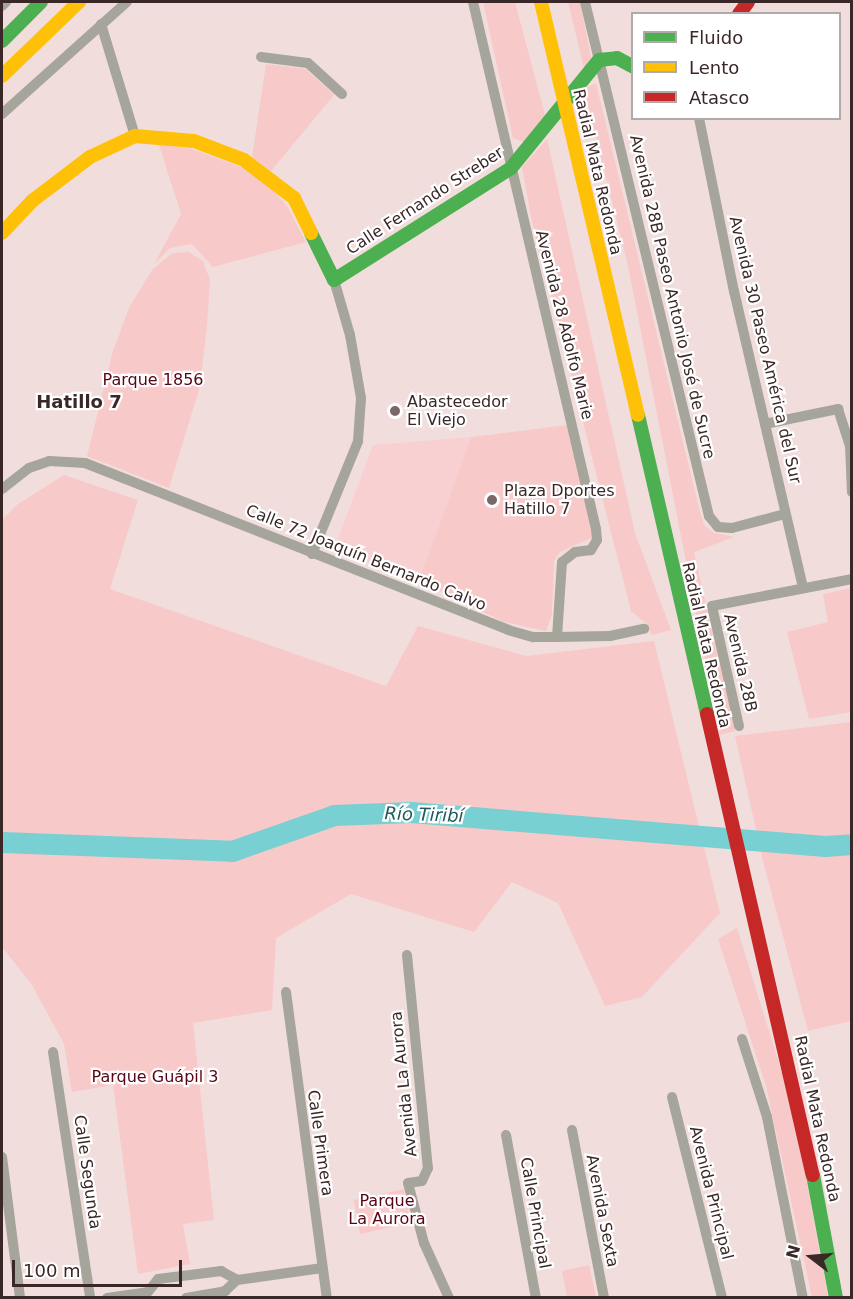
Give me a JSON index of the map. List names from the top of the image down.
{
  "streets": {
    "main road": ["Radial Mata Redonda", "Calle Fernando Streber"],
    "street": [
      "Avenida 28B Paseo Antonio José de Sucre",
      "Avenida 28 Adolfo Marie",
      "Avenida 30 Paseo América del Sur",
      "Calle 72 Joaquín Bernardo Calvo",
      "Avenida 28B",
      "Avenida La Aurora",
      "Calle Primera",
      "Calle Segunda",
      "Avenida Principal",
      "Avenida Sexta",
      "Calle Principal"
    ]
  },
  "crossings": [
    ["Calle Fernando Streber", "Avenida 28B Paseo Antonio José de Sucre"],
    ["Calle Fernando Streber", "Avenida 28 Adolfo Marie"],
    ["Avenida 28B Paseo Antonio José de Sucre", "Avenida 30 Paseo América del Sur"],
    ["Avenida 28 Adolfo Marie", "Calle 72 Joaquín Bernardo Calvo"],
    ["Avenida 30 Paseo América del Sur", "Avenida 28B"]
  ],
  "districts": ["Hatillo 7"],
  "water": ["Río Tiribí"],
  "parks": ["Parque 1856", "Parque Guápil 3", "Parque La Aurora"],
  "places": ["Abastecedor El Viejo", "Plaza Dportes Hatillo 7"],
  "legend": ["Fluido", "Lento", "Atasco"],
  "scale_bar": "100 m",
  "north": "left"
}
